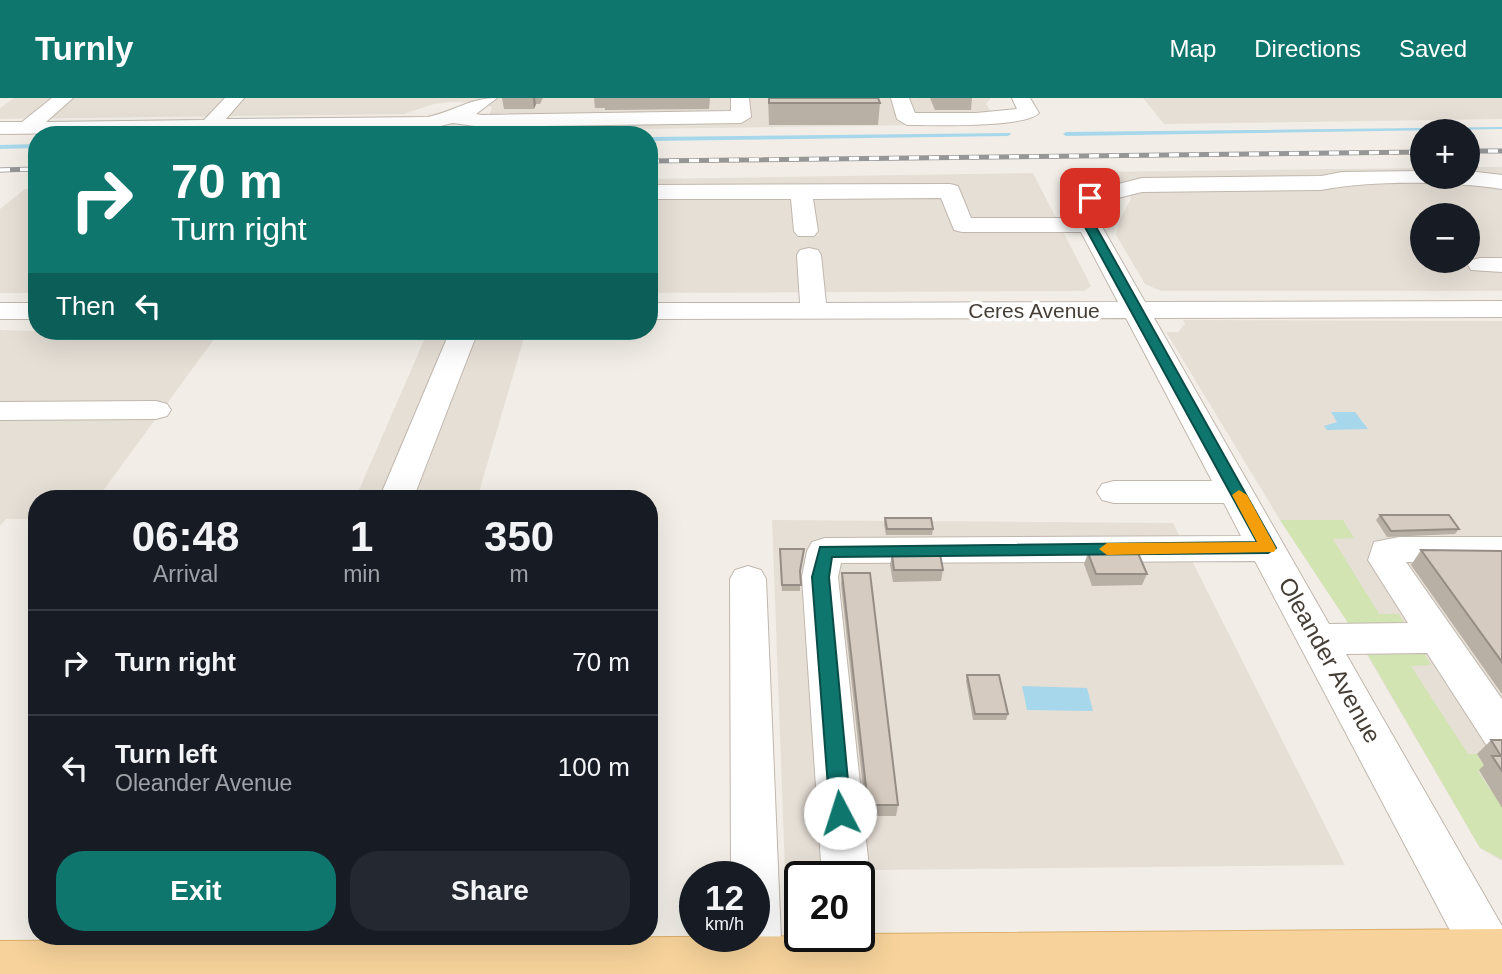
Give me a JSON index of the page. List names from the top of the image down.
{
  "streets": {
    "street": ["Ceres Avenue", "Oleander Avenue"]
  },
  "crossings": [
    ["Ceres Avenue", "Oleander Avenue"]
  ],
  "page": {
    "header": "Turnly",
    "nav": ["Map", "Directions", "Saved"],
    "map_buttons": ["+", "−"],
    "turn": ["70 m", "Turn right"],
    "then": "Then",
    "eta": [
      "06:48",
      "Arrival",
      "1",
      "min",
      "350",
      "m"
    ],
    "list": [
      {
        "name": "Turn right",
        "value": "70 m"
      },
      {
        "name": "Turn left",
        "note": "Oleander Avenue",
        "value": "100 m"
      }
    ],
    "buttons": ["Exit", "Share"],
    "speed": "12 km/h",
    "limit": "20"
  }
}
